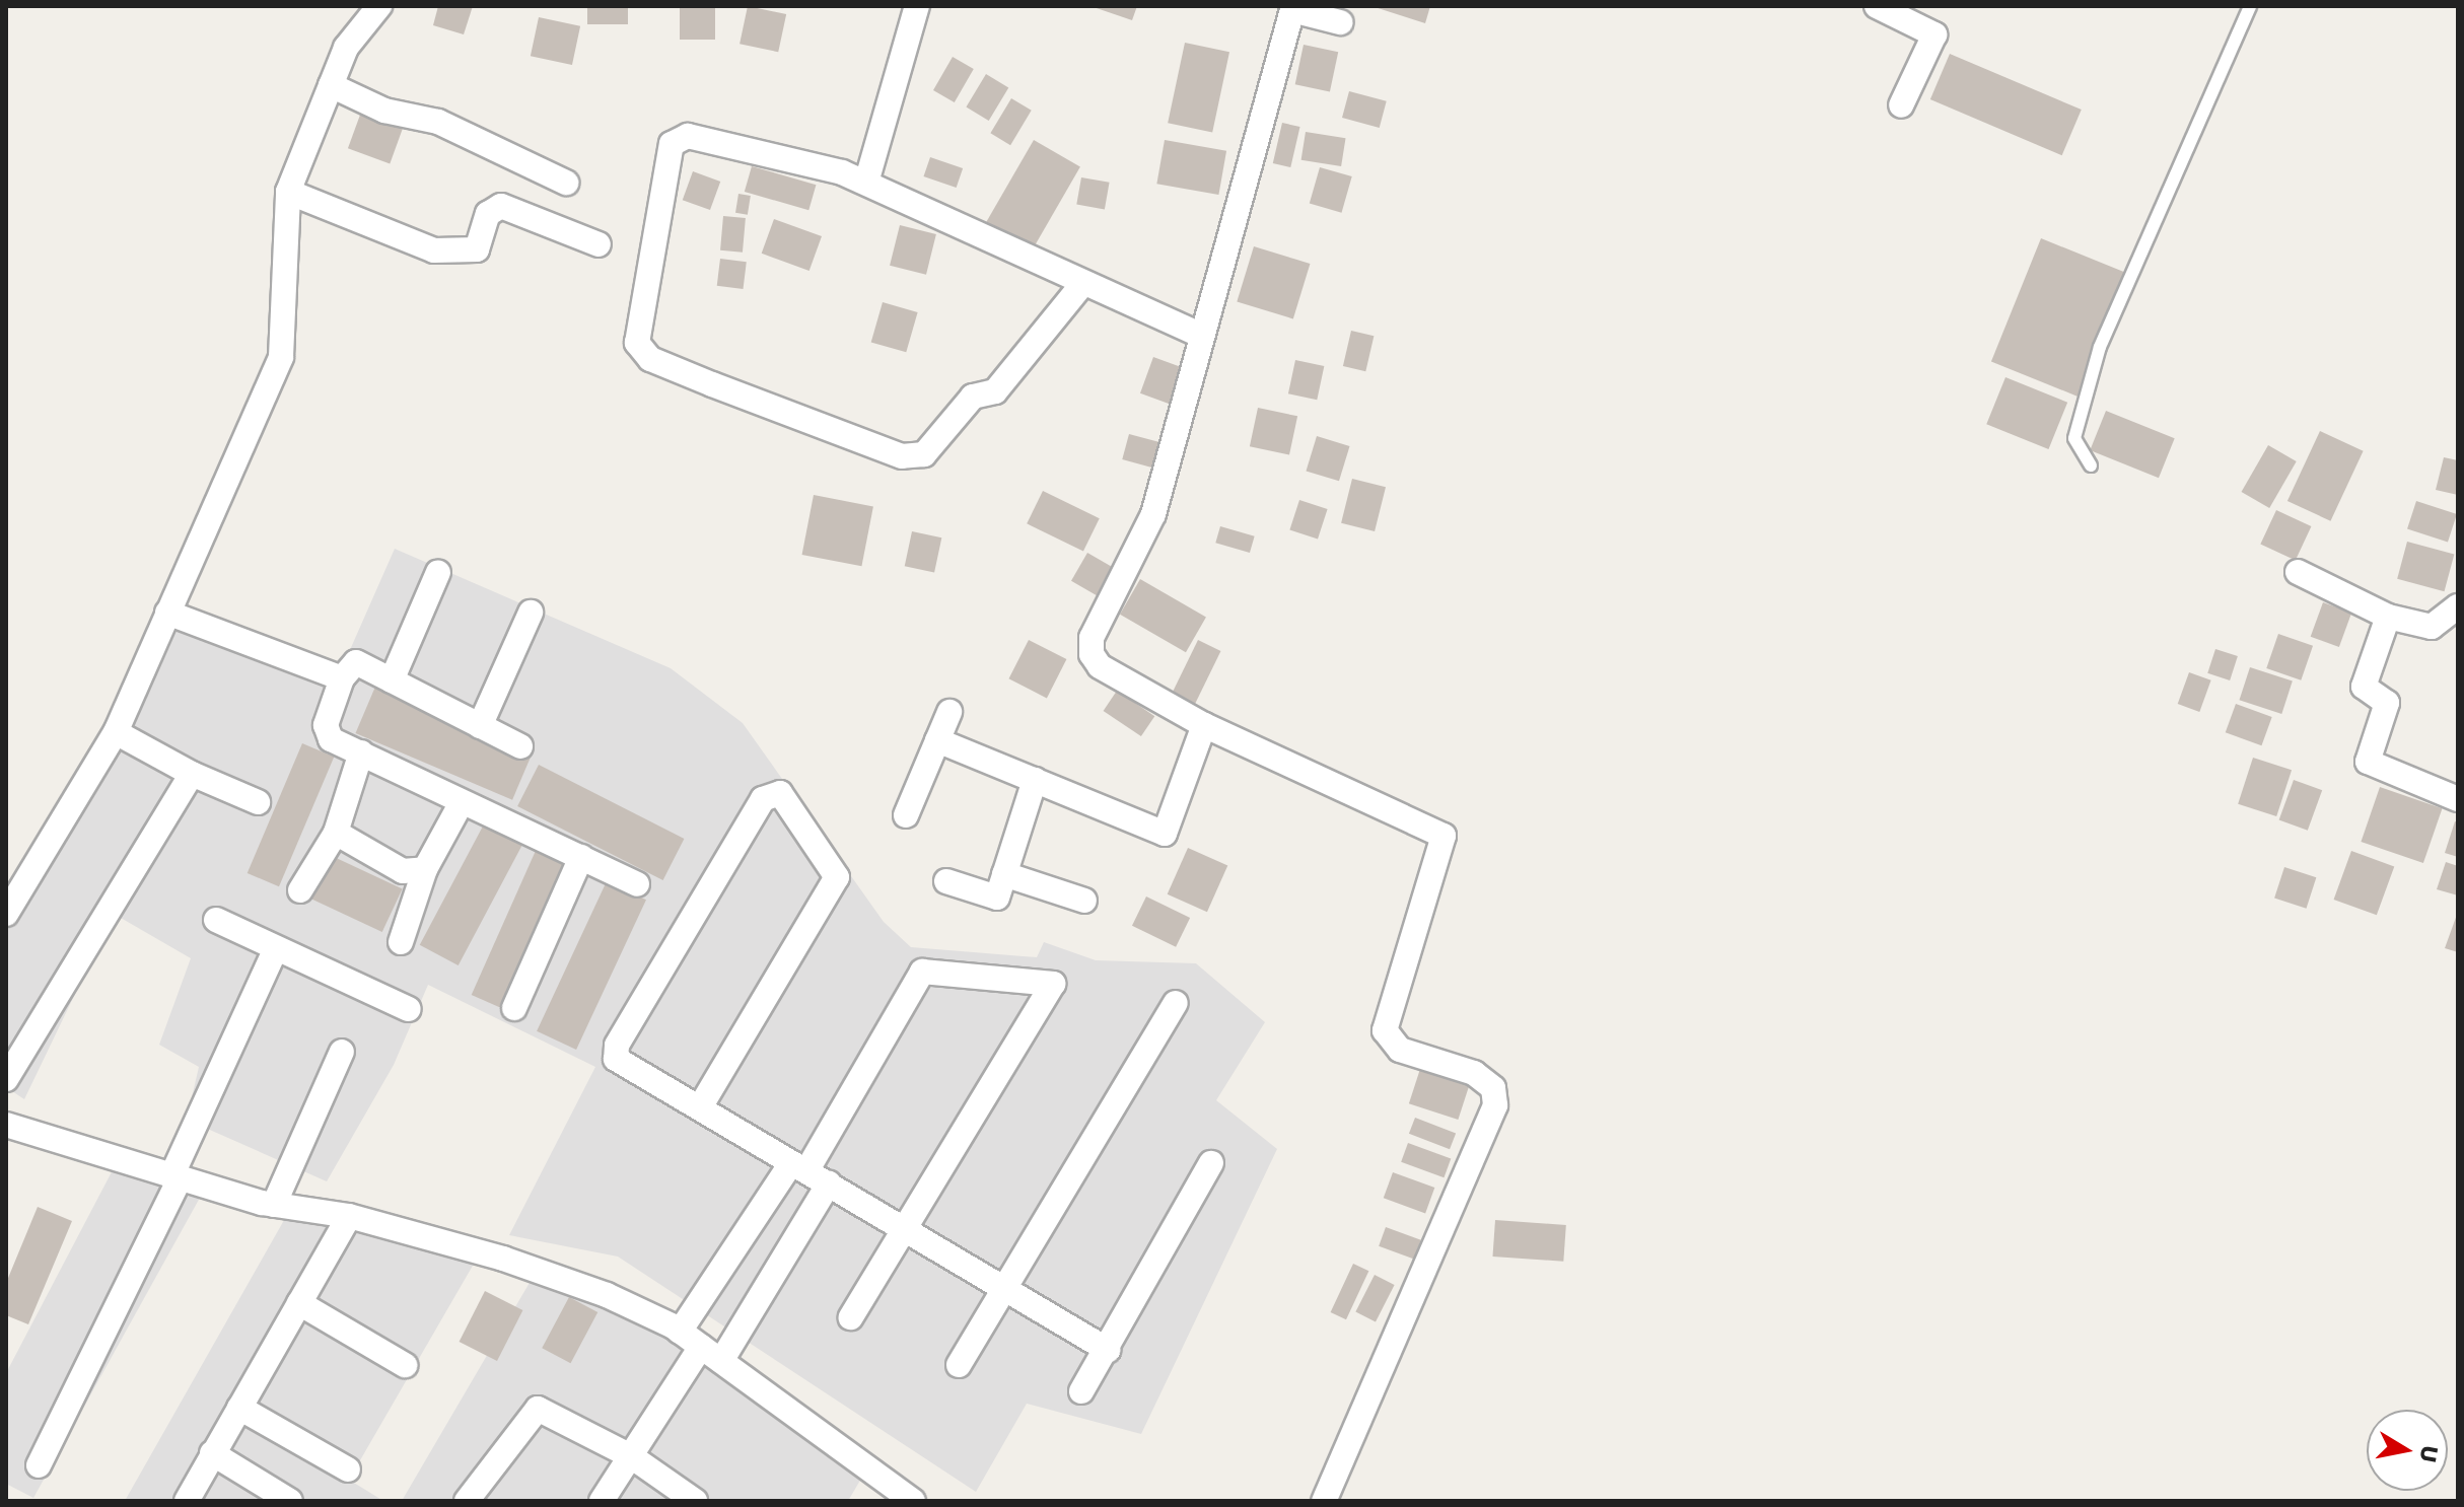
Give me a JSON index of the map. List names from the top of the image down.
{
  "north": "right"
}
